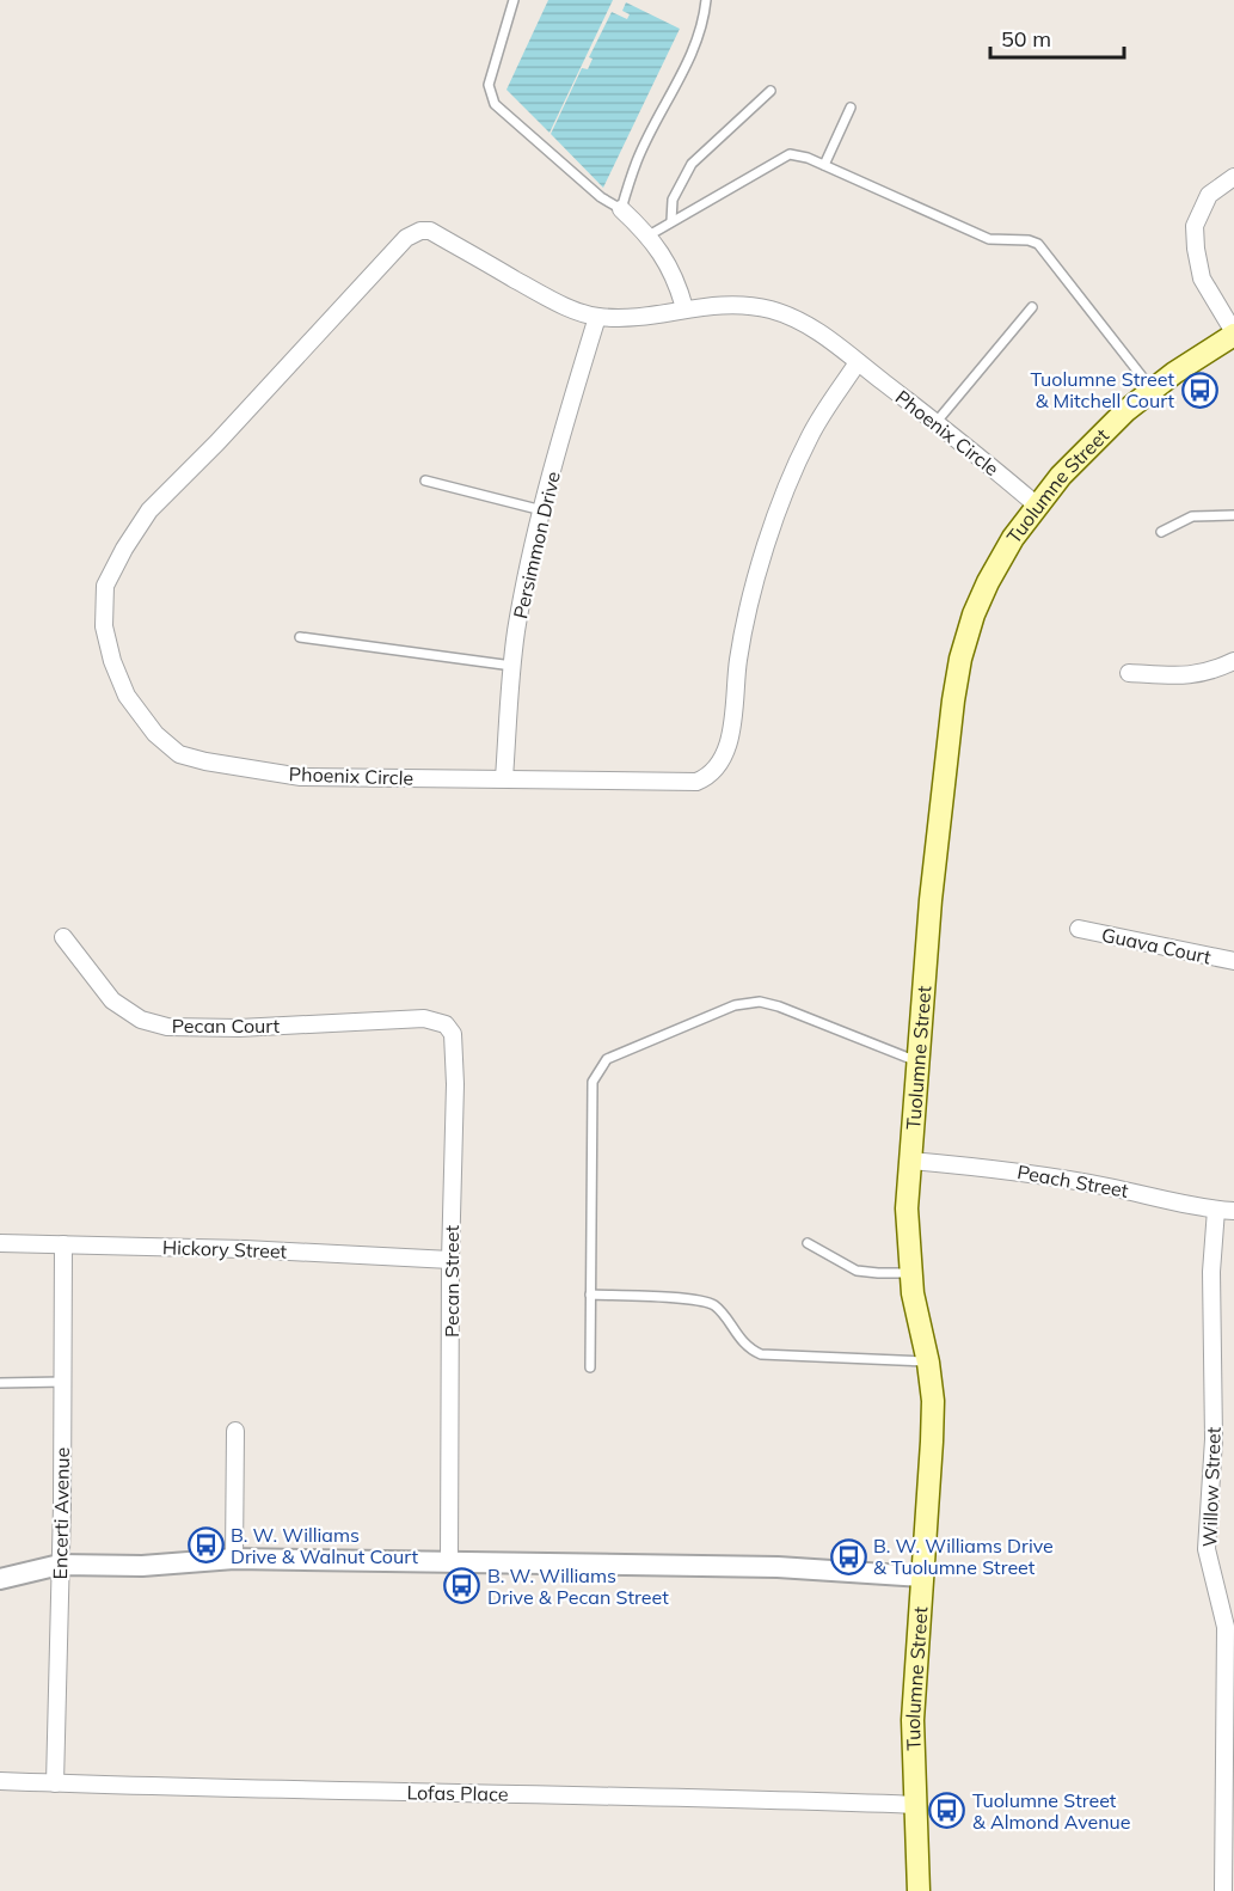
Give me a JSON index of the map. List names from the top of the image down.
{
  "streets": {
    "main road": ["Tuolumne Street"],
    "street": [
      "Phoenix Circle",
      "Persimmon Drive",
      "Guava Court",
      "Pecan Court",
      "Peach Street",
      "Hickory Street",
      "Pecan Street",
      "Willow Street",
      "Encerti Avenue",
      "Lofas Place"
    ]
  },
  "crossings": [
    ["Phoenix Circle", "Tuolumne Street"],
    ["Phoenix Circle", "Persimmon Drive"],
    ["Tuolumne Street", "Peach Street"],
    ["Tuolumne Street", "Lofas Place"],
    ["Pecan Court", "Pecan Street"],
    ["Peach Street", "Willow Street"],
    ["Hickory Street", "Pecan Street"],
    ["Hickory Street", "Encerti Avenue"],
    ["Encerti Avenue", "Lofas Place"]
  ],
  "places": {
    "bus stop": [
      "Tuolumne Street & Mitchell Court",
      "B. W. Williams Drive & Walnut Court",
      "B. W. Williams Drive & Tuolumne Street",
      "B. W. Williams Drive & Pecan Street",
      "Tuolumne Street & Almond Avenue"
    ]
  },
  "scale_bar": "50 m"
}
